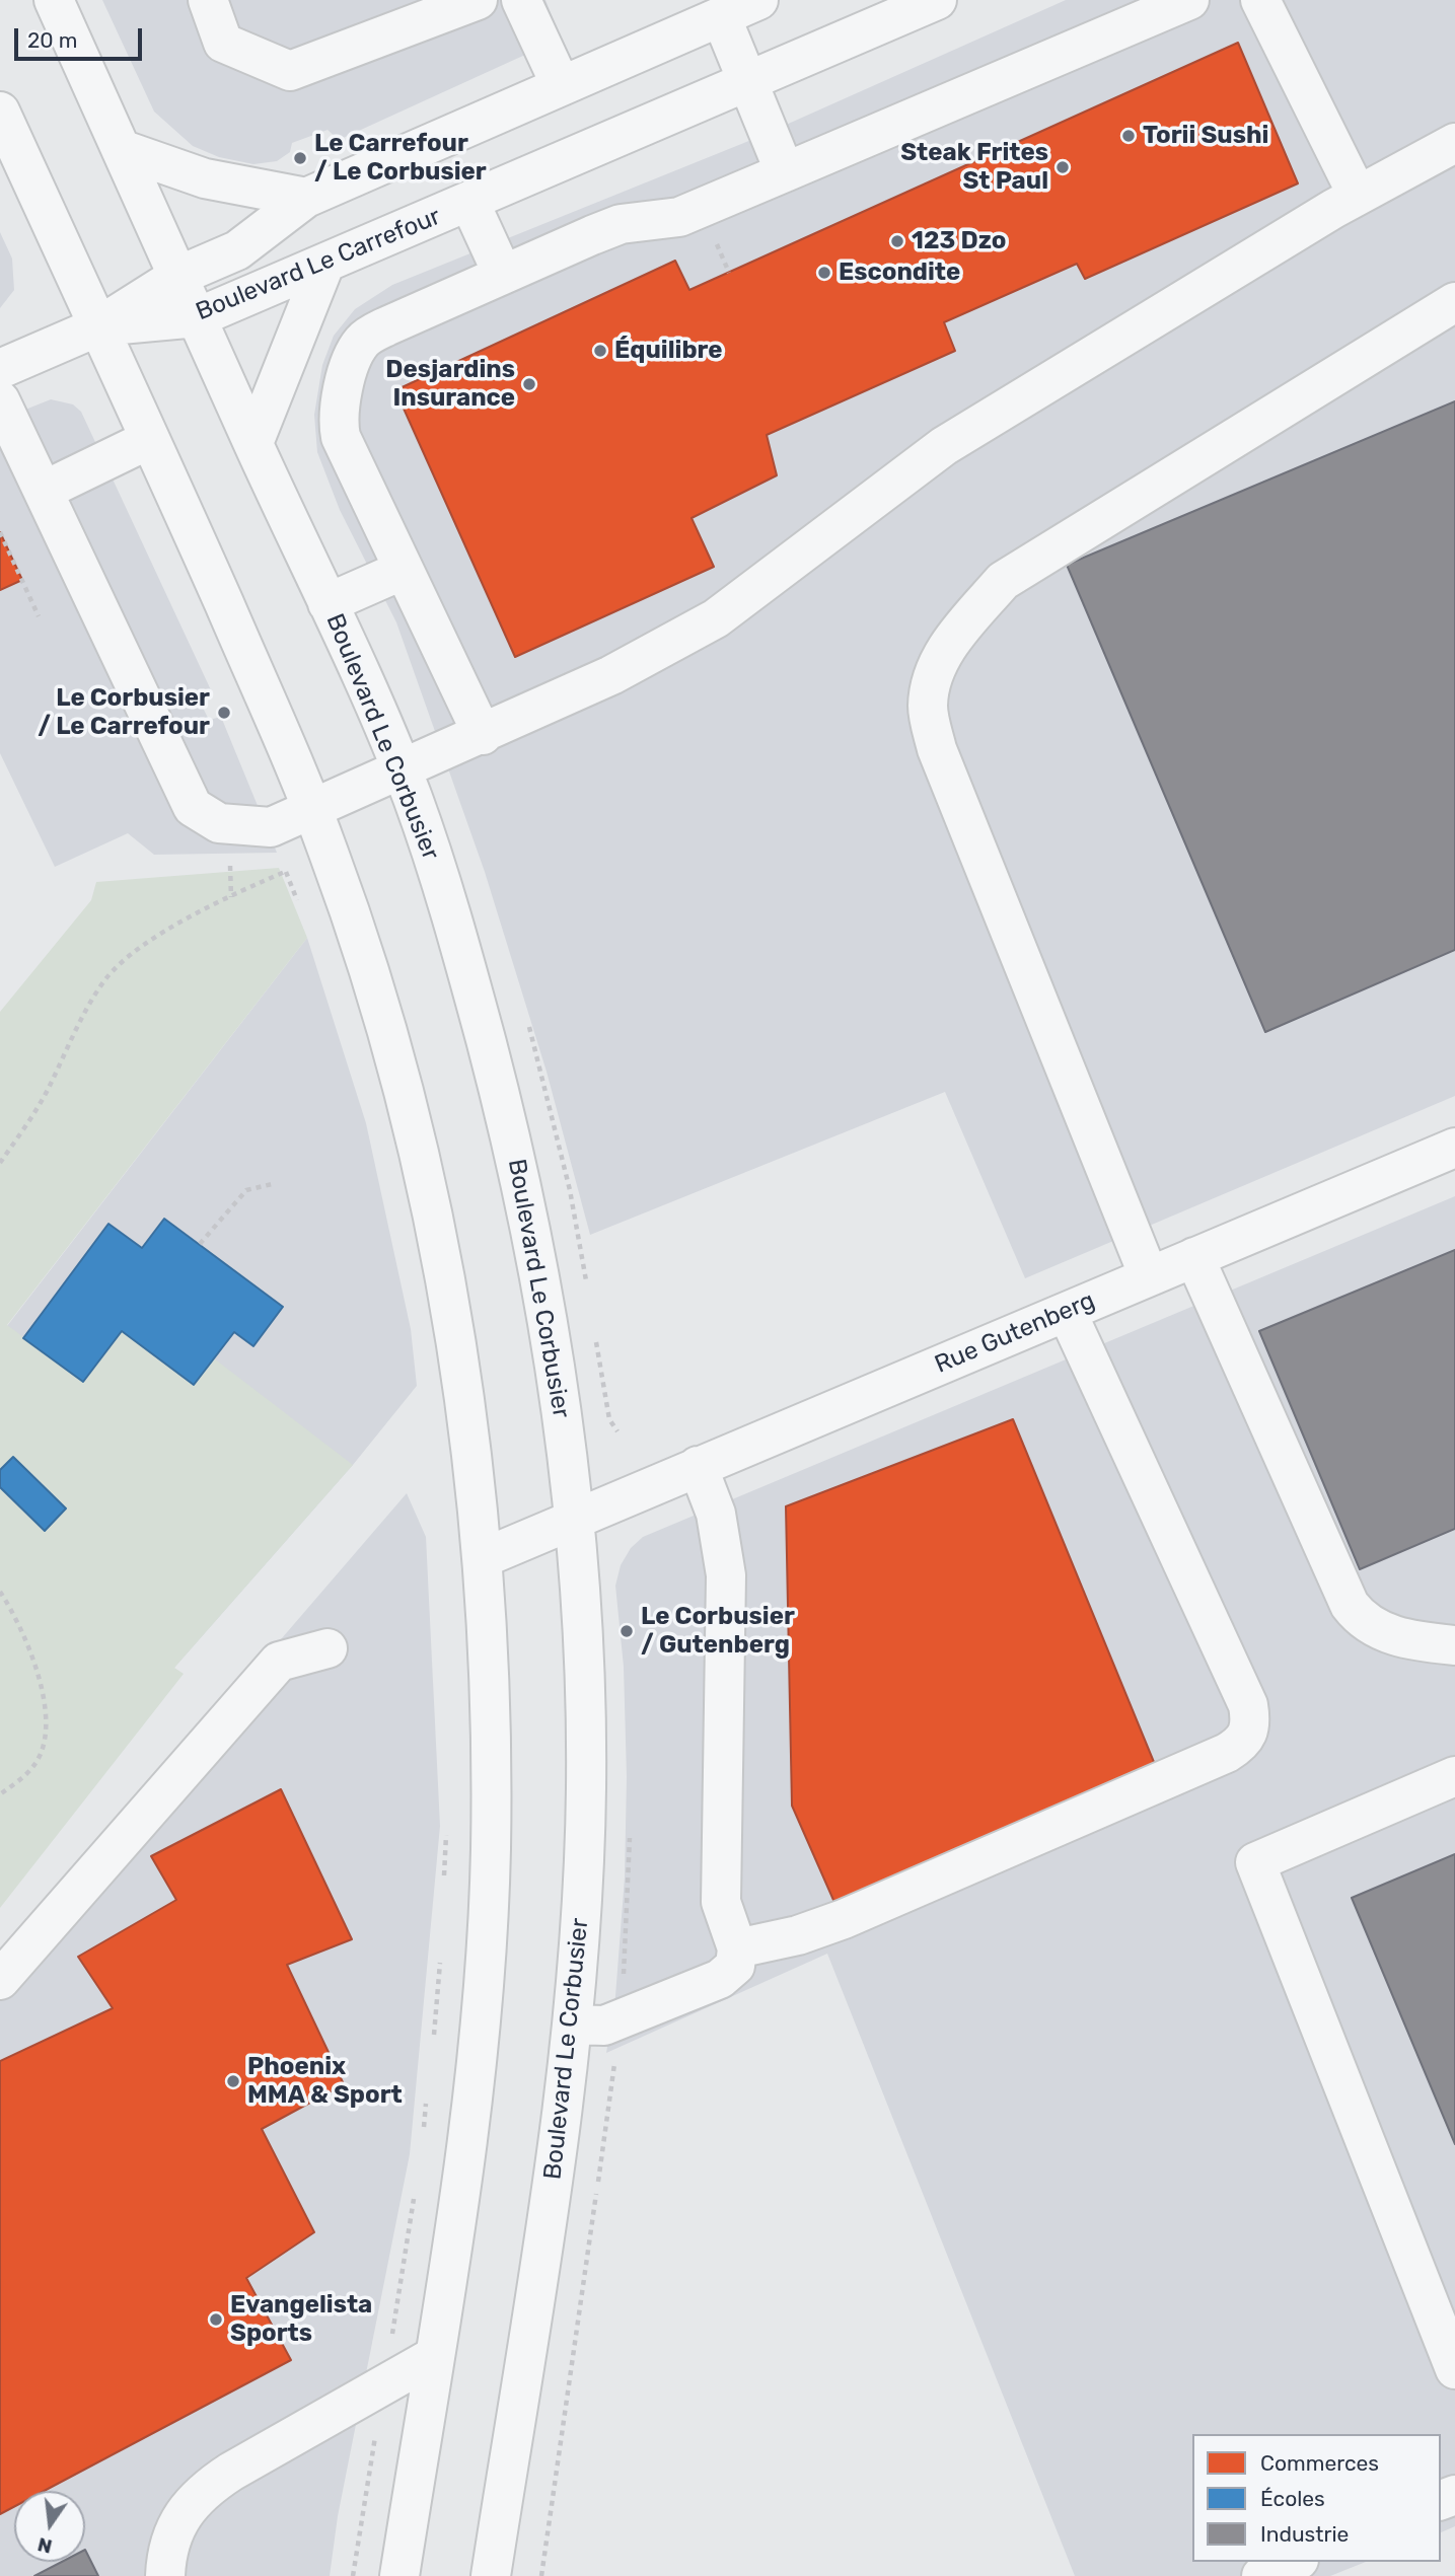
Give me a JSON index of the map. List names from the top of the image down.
{
  "streets": {
    "street": ["Boulevard Le Carrefour", "Boulevard Le Corbusier", "Rue Gutenberg"]
  },
  "crossings": [
    ["Boulevard Le Carrefour", "Boulevard Le Corbusier"],
    ["Boulevard Le Corbusier", "Rue Gutenberg"]
  ],
  "places": [
    "Torii Sushi",
    "Le Carrefour / Le Corbusier",
    "Steak Frites St Paul",
    "123 Dzo",
    "Escondite",
    "Équilibre",
    "Desjardins Insurance",
    "Le Corbusier / Le Carrefour",
    "Le Corbusier / Gutenberg",
    "Phoenix MMA & Sport",
    "Evangelista Sports"
  ],
  "legend": ["Commerces", "Écoles", "Industrie"],
  "scale_bar": "20 m",
  "north": "bottom"
}
